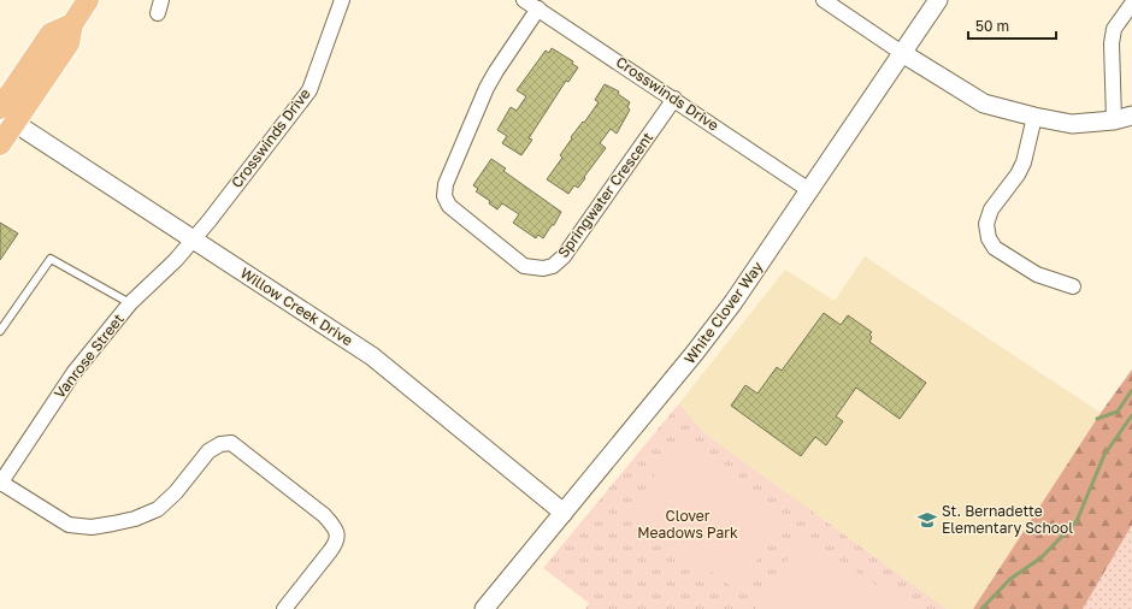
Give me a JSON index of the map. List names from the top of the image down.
{
  "streets": {
    "street": [
      "Crosswinds Drive",
      "Springwater Crescent",
      "Willow Creek Drive",
      "White Clover Way",
      "Vanrose Street"
    ]
  },
  "crossings": [
    ["Crosswinds Drive", "Springwater Crescent"],
    ["Crosswinds Drive", "Willow Creek Drive"],
    ["Crosswinds Drive", "White Clover Way"],
    ["Crosswinds Drive", "Vanrose Street"],
    ["Willow Creek Drive", "White Clover Way"],
    ["Willow Creek Drive", "Vanrose Street"]
  ],
  "parks": ["Clover Meadows Park"],
  "places": {
    "school or university": ["St. Bernadette Elementary School"]
  },
  "scale_bar": "50 m"
}
